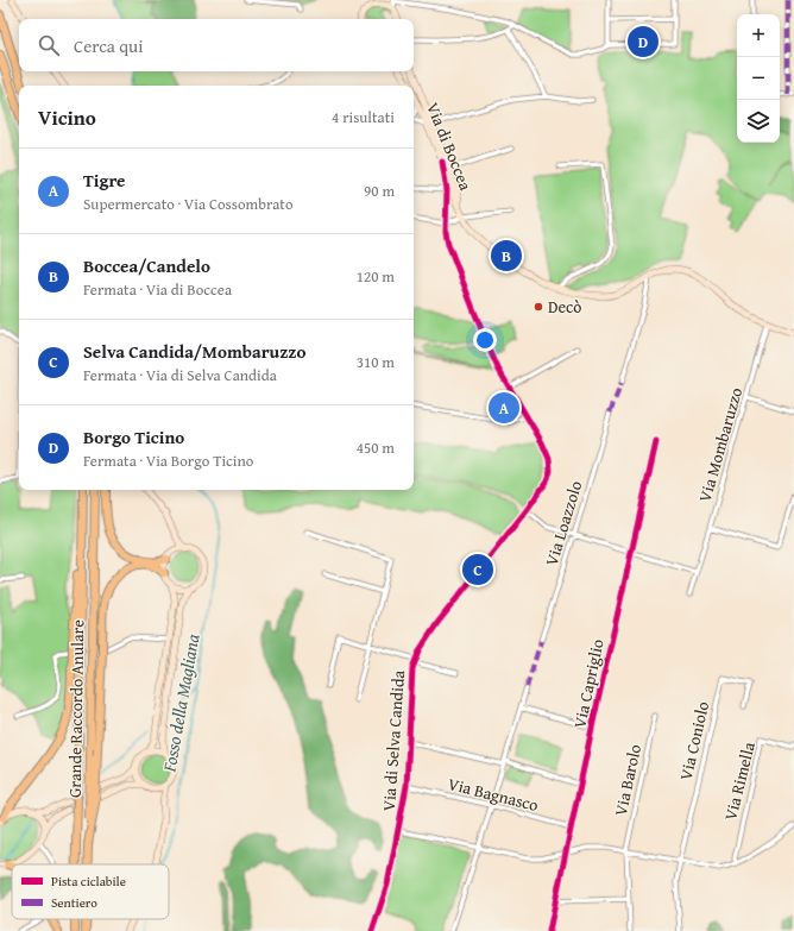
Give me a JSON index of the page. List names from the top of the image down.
{
  "streets": {
    "highway": ["Grande Raccordo Anulare"],
    "main road": ["Via di Boccea"],
    "street": [
      "Via Mombaruzzo",
      "Via Loazzolo",
      "Via Capriglio",
      "Via di Selva Candida",
      "Via Coniolo",
      "Via Barolo",
      "Via Rimella",
      "Via Bagnasco"
    ]
  },
  "crossings": [
    ["Via di Boccea", "Via Mombaruzzo"],
    ["Via di Boccea", "Via di Selva Candida"],
    ["Via Capriglio", "Via Bagnasco"],
    ["Via di Selva Candida", "Via Bagnasco"]
  ],
  "water": ["Fosso della Magliana"],
  "places": ["Decò"],
  "legend": ["Pista ciclabile", "Sentiero"],
  "page": {
    "map_buttons": ["+", "−"],
    "search": "Cerca qui",
    "pins": [
      "D",
      "B",
      "A",
      "C"
    ],
    "heading": ["Vicino", "4 risultati"],
    "list": [
      {
        "mark": "A",
        "name": "Tigre",
        "note": "Supermercato · Via Cossombrato",
        "value": "90 m"
      },
      {
        "mark": "B",
        "name": "Boccea/Candelo",
        "note": "Fermata · Via di Boccea",
        "value": "120 m"
      },
      {
        "mark": "C",
        "name": "Selva Candida/Mombaruzzo",
        "note": "Fermata · Via di Selva Candida",
        "value": "310 m"
      },
      {
        "mark": "D",
        "name": "Borgo Ticino",
        "note": "Fermata · Via Borgo Ticino",
        "value": "450 m"
      }
    ]
  }
}
